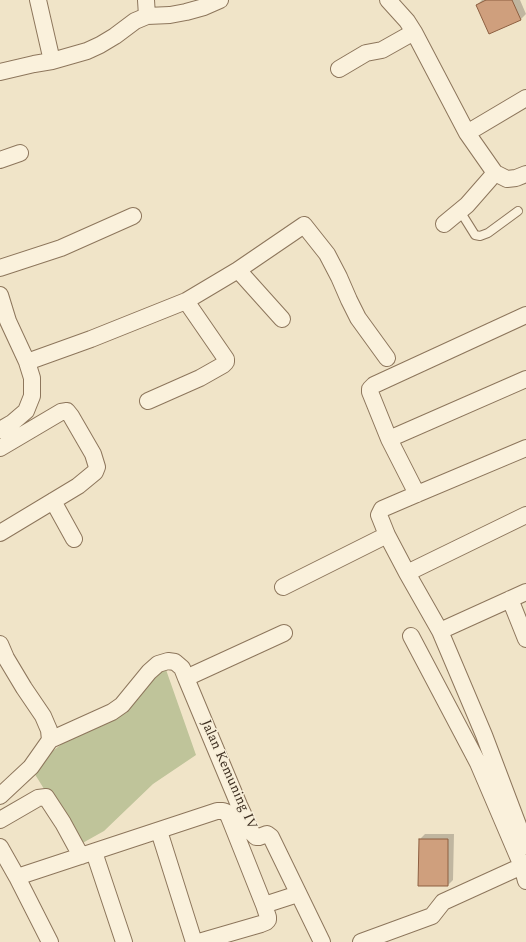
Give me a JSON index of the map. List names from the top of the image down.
{
  "streets": {
    "street": ["Jalan Kemuning IV"]
  }
}
